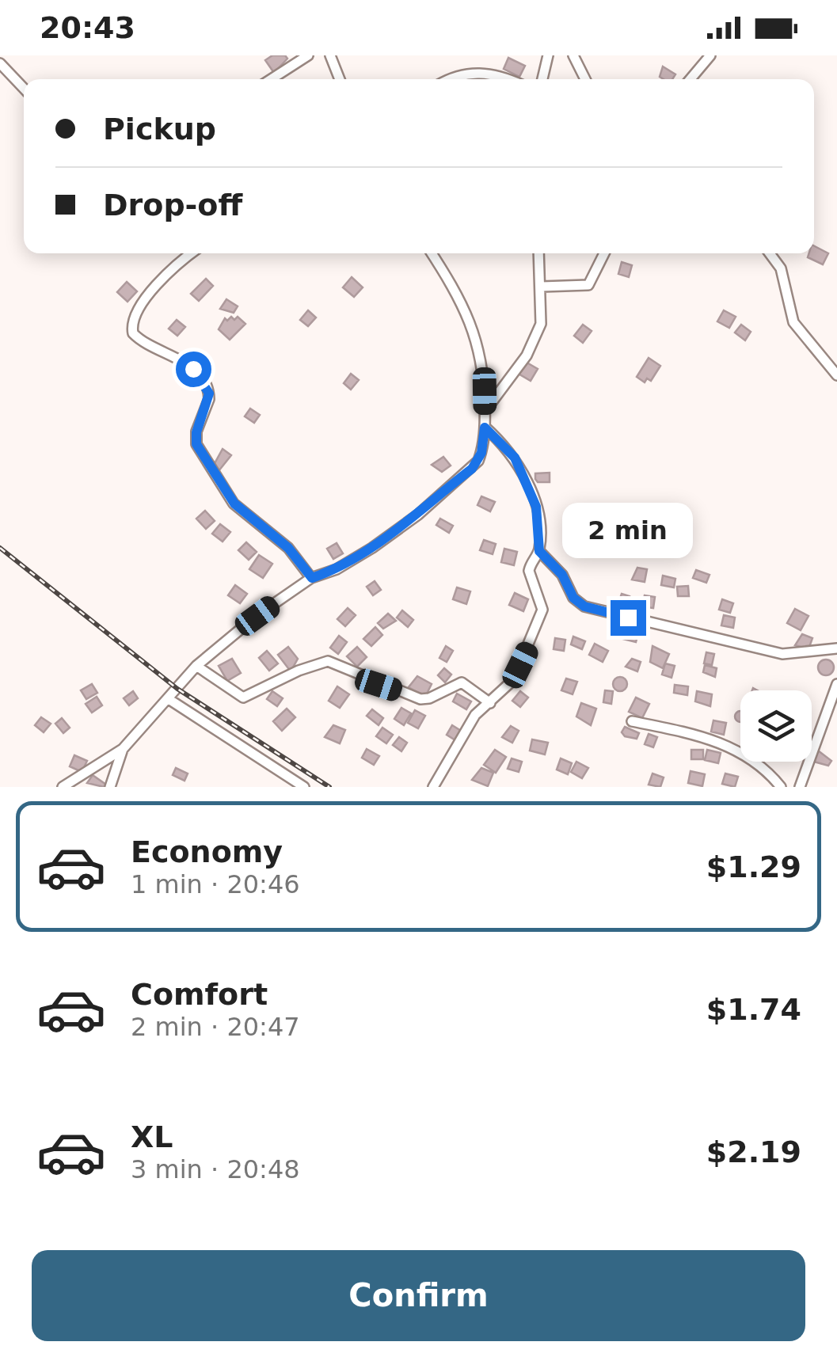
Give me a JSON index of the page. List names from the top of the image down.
{
  "page": {
    "status": "20:43",
    "banner": ["Pickup", "Drop-off"],
    "bubble": "2 min",
    "list": [
      {
        "name": "Economy",
        "note": "1 min · 20:46",
        "value": "$1.29"
      },
      {
        "name": "Comfort",
        "note": "2 min · 20:47",
        "value": "$1.74"
      },
      {
        "name": "XL",
        "note": "3 min · 20:48",
        "value": "$2.19"
      }
    ],
    "buttons": "Confirm"
  }
}
